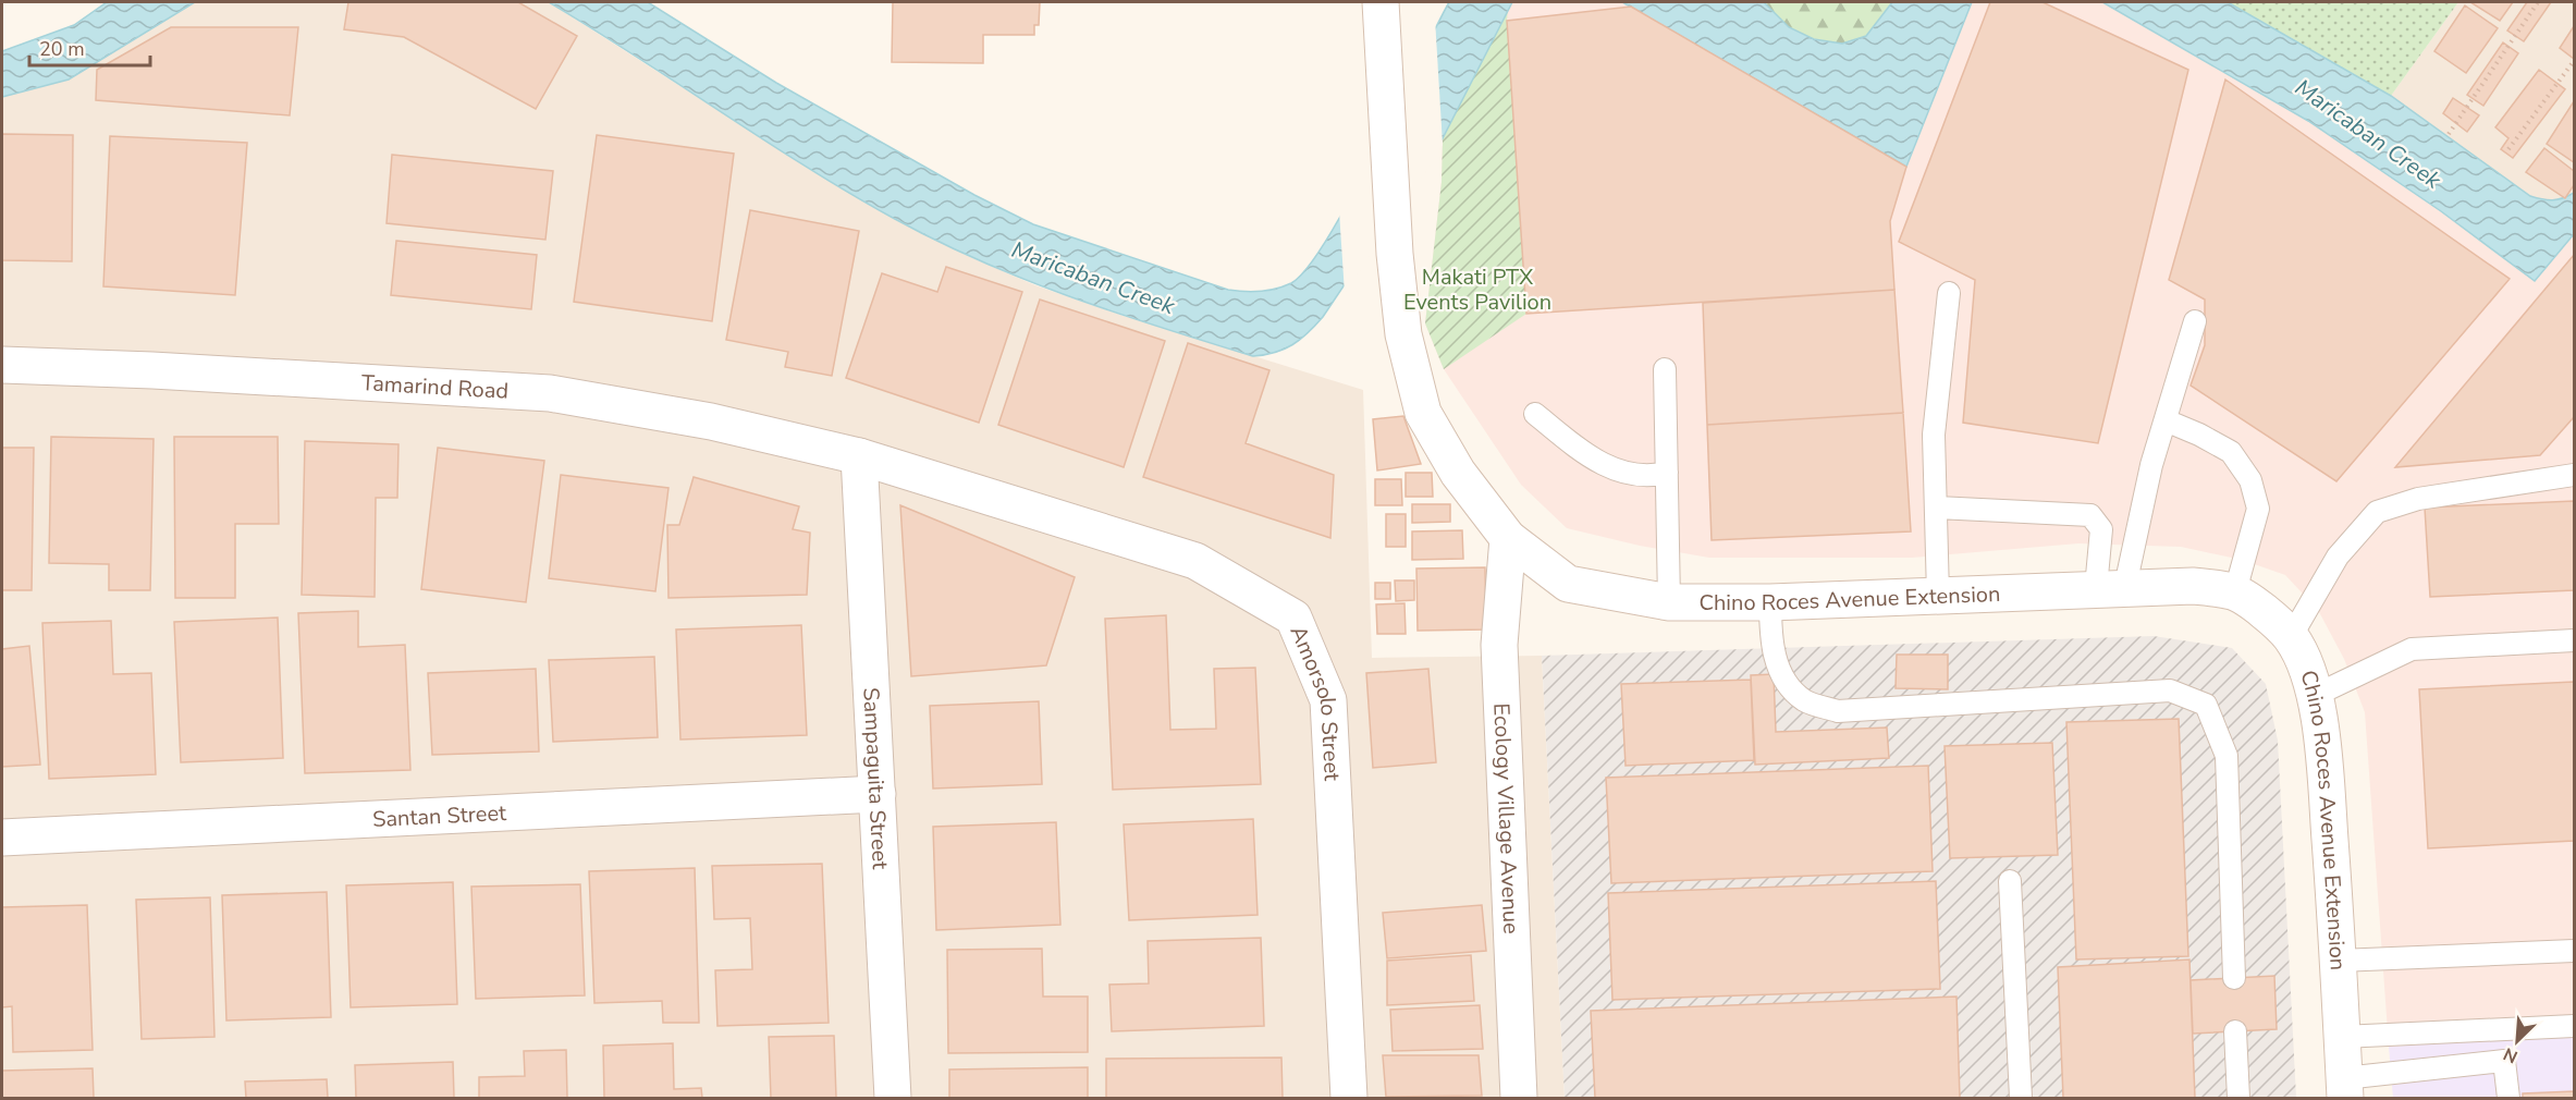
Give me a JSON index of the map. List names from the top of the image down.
{
  "streets": {
    "street": [
      "Tamarind Road",
      "Chino Roces Avenue Extension",
      "Amorsolo Street",
      "Sampaguita Street",
      "Santan Street",
      "Ecology Village Avenue"
    ]
  },
  "crossings": [
    ["Tamarind Road", "Amorsolo Street"],
    ["Tamarind Road", "Sampaguita Street"],
    ["Chino Roces Avenue Extension", "Ecology Village Avenue"],
    ["Amorsolo Street", "Sampaguita Street"],
    ["Sampaguita Street", "Santan Street"]
  ],
  "water": ["Maricaban Creek"],
  "parks": ["Makati PTX Events Pavilion"],
  "scale_bar": "20 m",
  "north": "bottom left"
}
